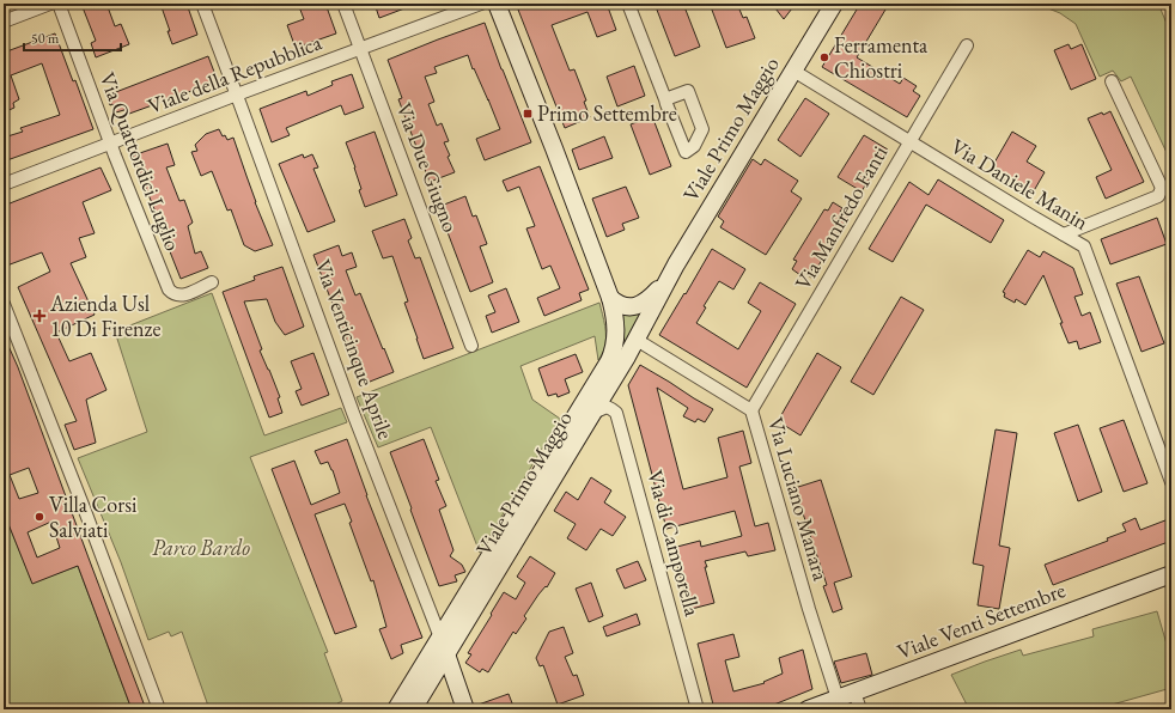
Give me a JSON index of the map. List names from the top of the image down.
{
  "streets": {
    "main road": ["Viale Primo Maggio", "Via Venticinque Aprile", "Viale Venti Settembre"],
    "street": [
      "Viale della Repubblica",
      "Via Quattordici Luglio",
      "Via Due Giugno",
      "Via Daniele Manin",
      "Via Manfredo Fanti",
      "Via Luciano Manara",
      "Via di Camporella"
    ]
  },
  "crossings": [
    ["Viale della Repubblica", "Via Quattordici Luglio"],
    ["Viale della Repubblica", "Via Due Giugno"],
    ["Viale della Repubblica", "Via Venticinque Aprile"],
    ["Viale Primo Maggio", "Via Daniele Manin"],
    ["Viale Primo Maggio", "Via Venticinque Aprile"],
    ["Viale Primo Maggio", "Via Luciano Manara"],
    ["Viale Primo Maggio", "Via di Camporella"],
    ["Via Daniele Manin", "Via Manfredo Fanti"],
    ["Via Manfredo Fanti", "Via Luciano Manara"],
    ["Via Luciano Manara", "Viale Venti Settembre"]
  ],
  "parks": ["Parco Bardo"],
  "places": {
    "other": ["Ferramenta Chiostri", "Villa Corsi Salviati"],
    "transit": ["Primo Settembre"],
    "health": ["Azienda Usl 10 Di Firenze"]
  },
  "scale_bar": "50 m"
}
